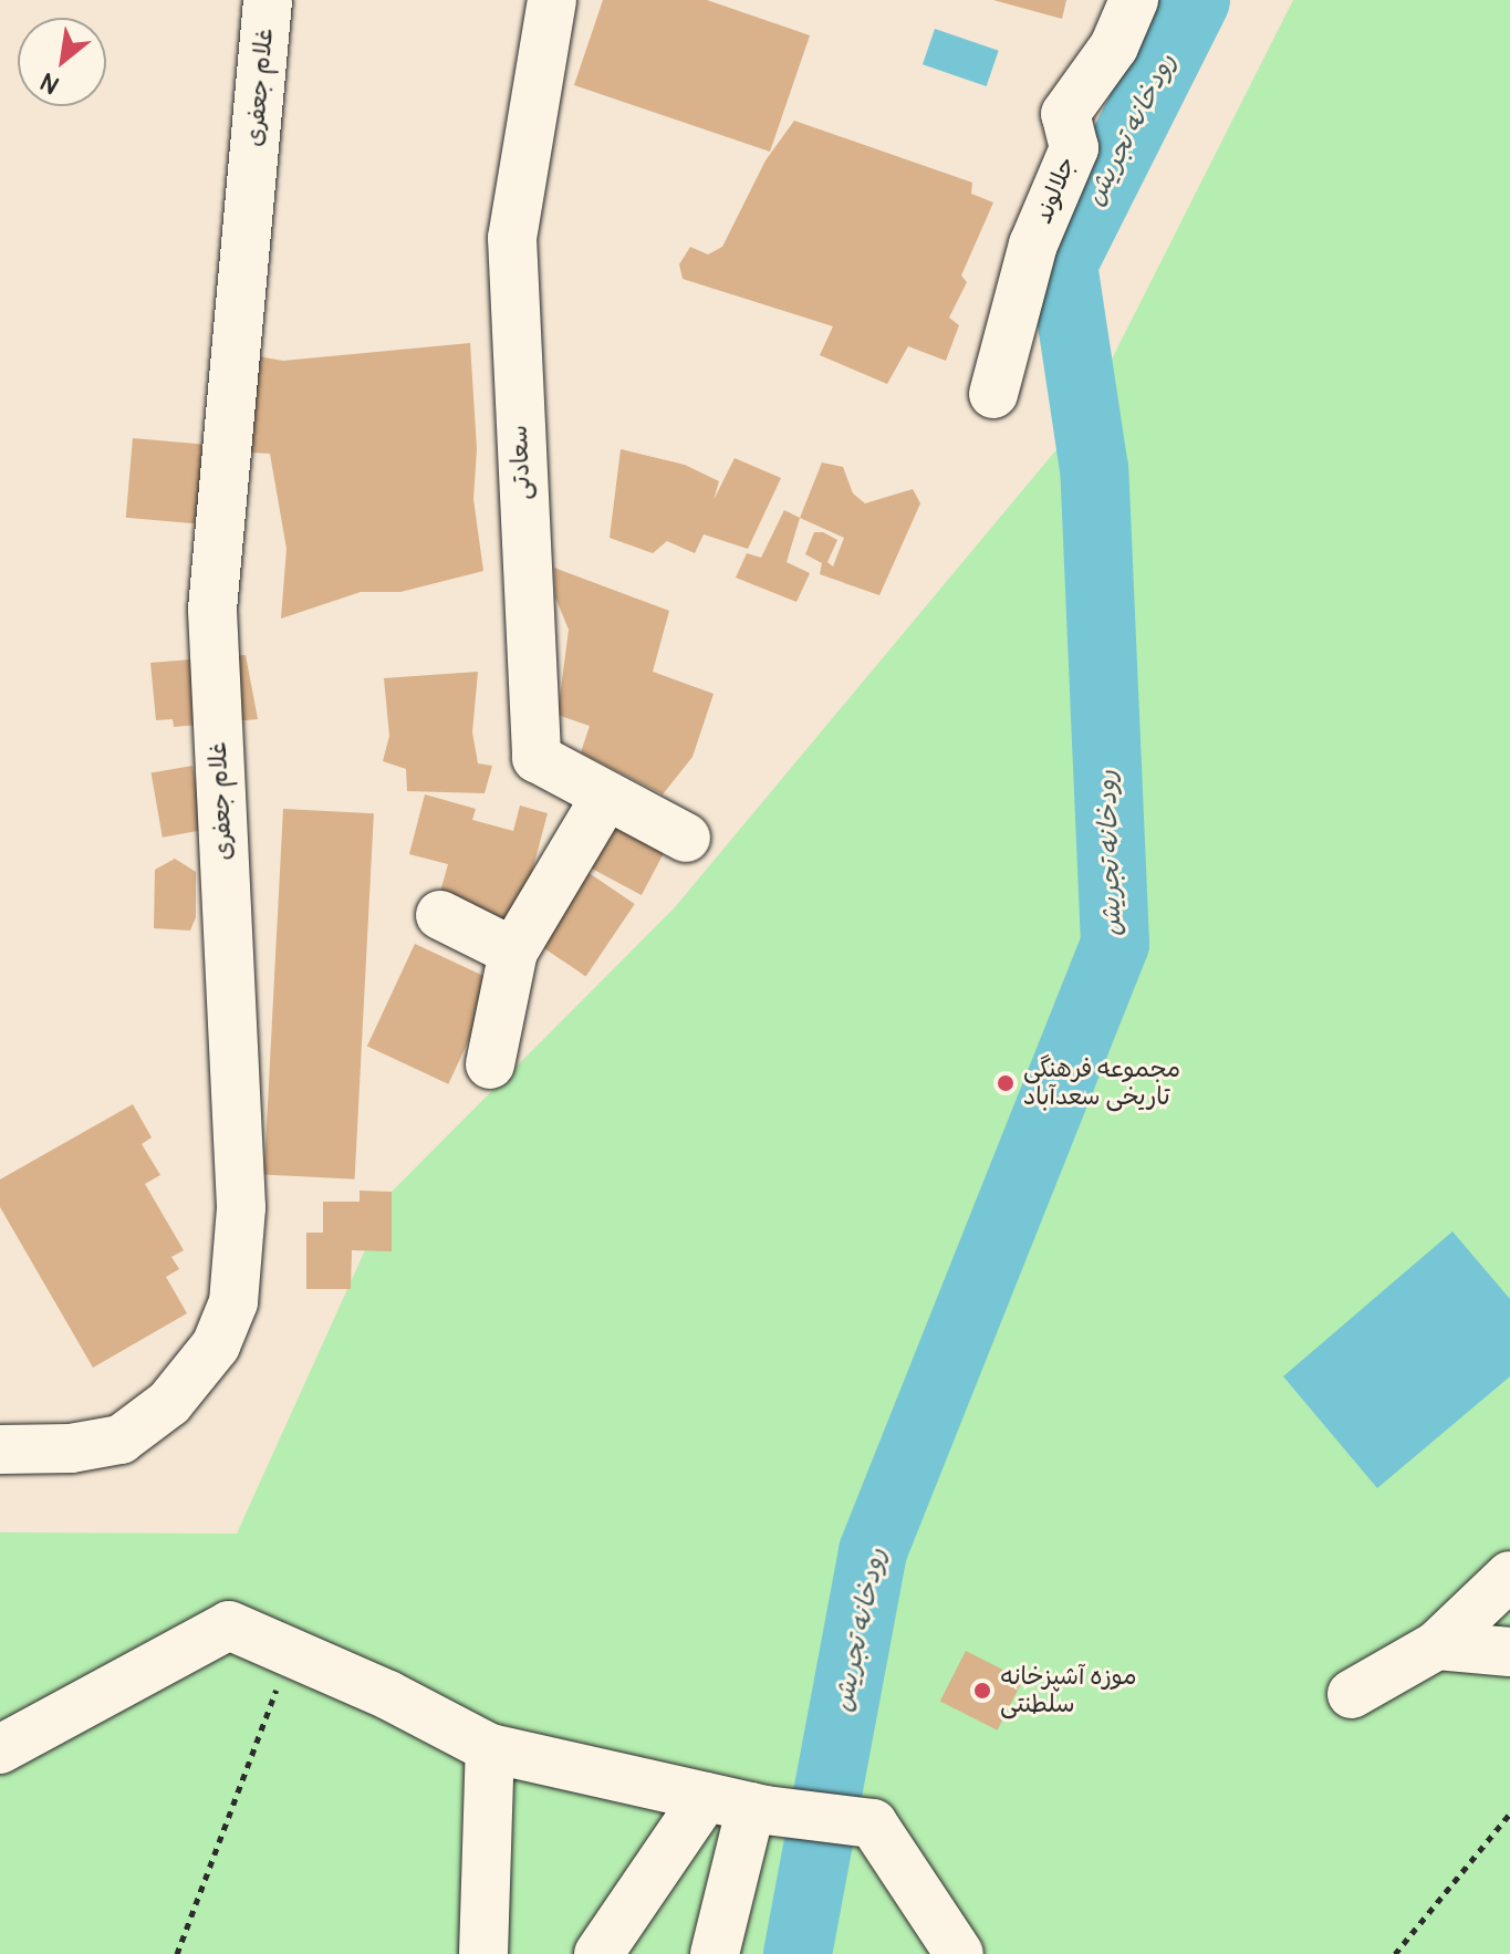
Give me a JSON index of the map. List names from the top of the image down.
{
  "streets": {
    "street": ["غلام جعفری", "جلالوند", "سعادتی"]
  },
  "water": ["رودخانه تجریش"],
  "places": ["مجموعه فرهنگی تاریخی سعدآباد", "موزه آشپزخانه سلطنتی"],
  "north": "bottom left"
}
